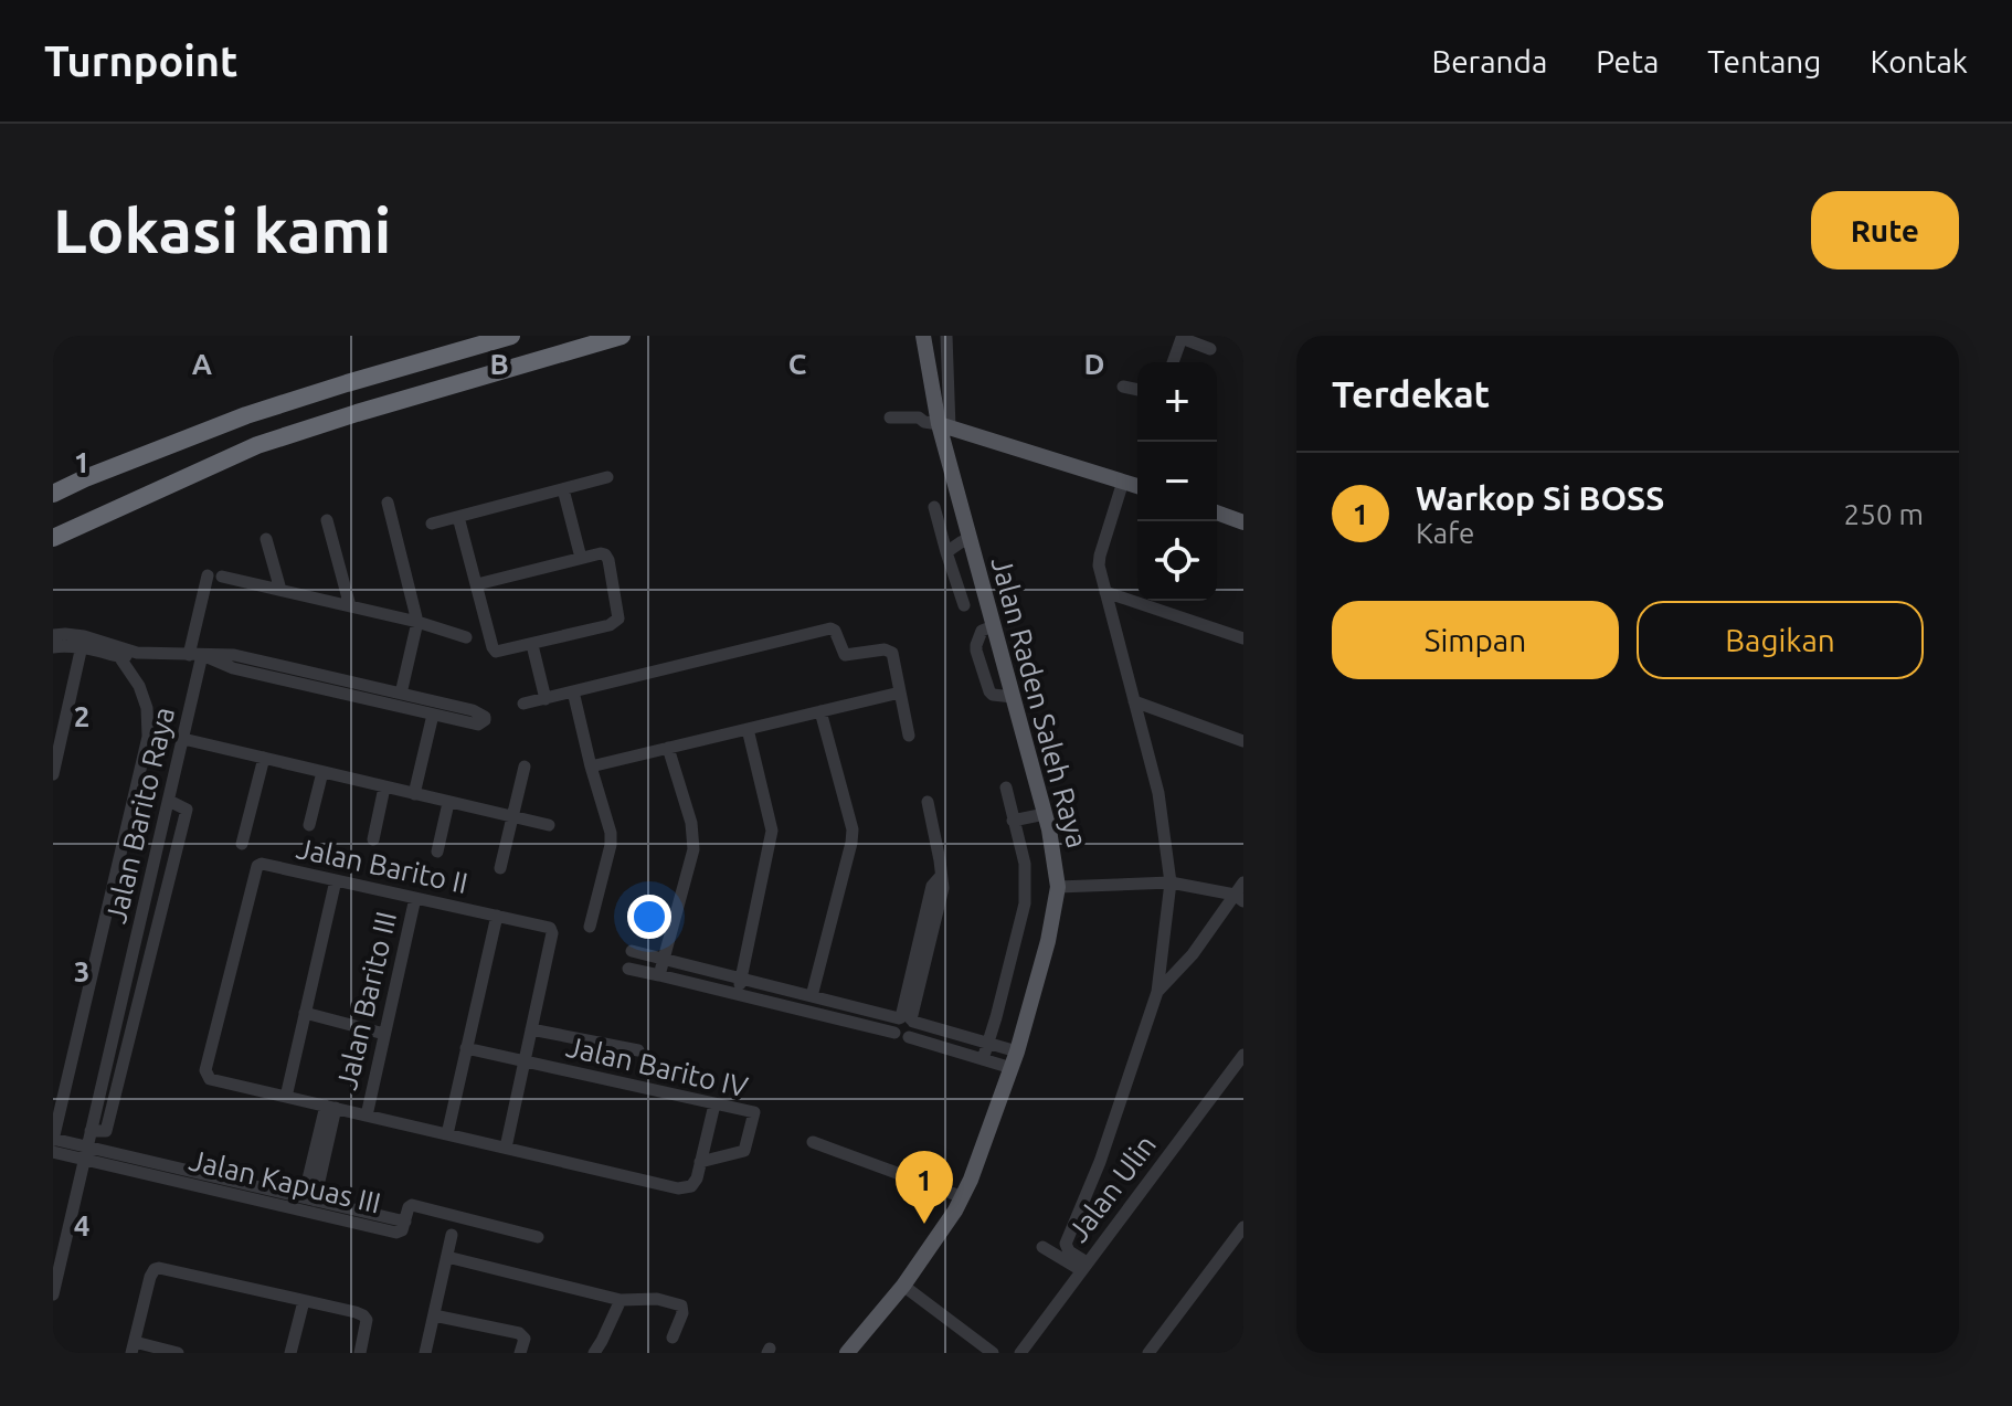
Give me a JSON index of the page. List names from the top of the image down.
{
  "streets": {
    "main road": ["Jalan Raden Saleh Raya"],
    "street": [
      "Jalan Barito Raya",
      "Jalan Barito II",
      "Jalan Barito III",
      "Jalan Barito IV",
      "Jalan Kapuas III",
      "Jalan Ulin"
    ]
  },
  "crossings": [
    ["Jalan Barito Raya", "Jalan Kapuas III"],
    ["Jalan Barito II", "Jalan Barito III"]
  ],
  "page": {
    "header": "Turnpoint",
    "nav": [
      "Beranda",
      "Peta",
      "Tentang",
      "Kontak"
    ],
    "buttons": [
      "Rute",
      ["Simpan", "Bagikan"]
    ],
    "title": "Lokasi kami",
    "heading": "Terdekat",
    "map_buttons": ["+", "−"],
    "list": [
      {
        "mark": "1",
        "name": "Warkop Si BOSS",
        "note": "Kafe",
        "value": "250 m"
      }
    ],
    "pins": "1"
  },
  "grid": {
    "columns": [
      "A",
      "B",
      "C",
      "D"
    ],
    "rows": [
      "1",
      "2",
      "3",
      "4"
    ]
  }
}
